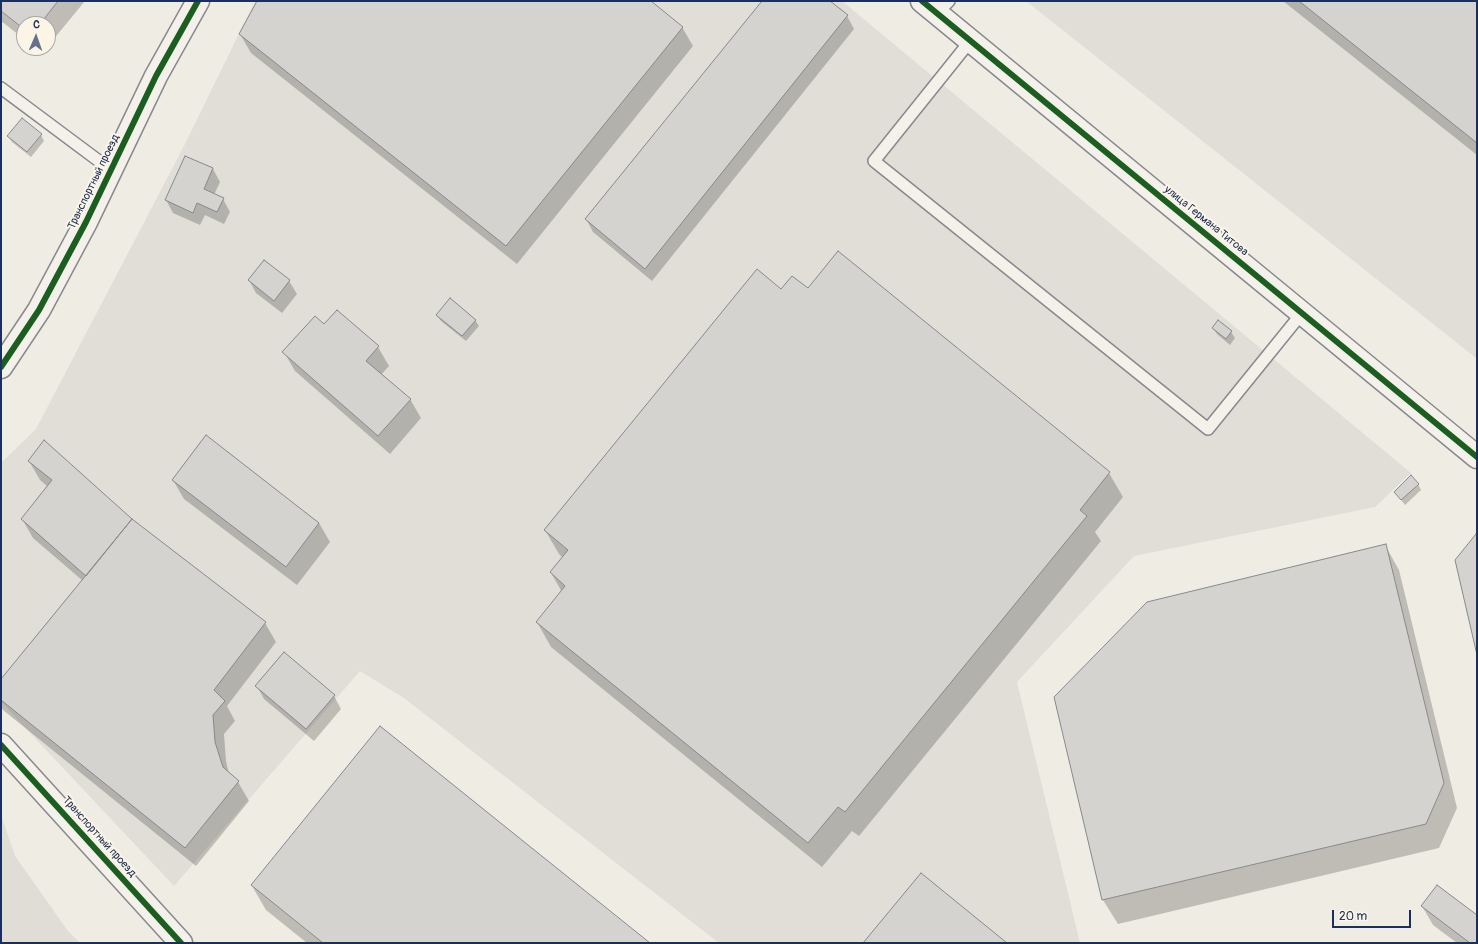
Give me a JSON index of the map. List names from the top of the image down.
{
  "streets": {
    "street": ["Транспортный проезд", "улица Германа Титова"]
  },
  "scale_bar": "20 m",
  "north": "top"
}
